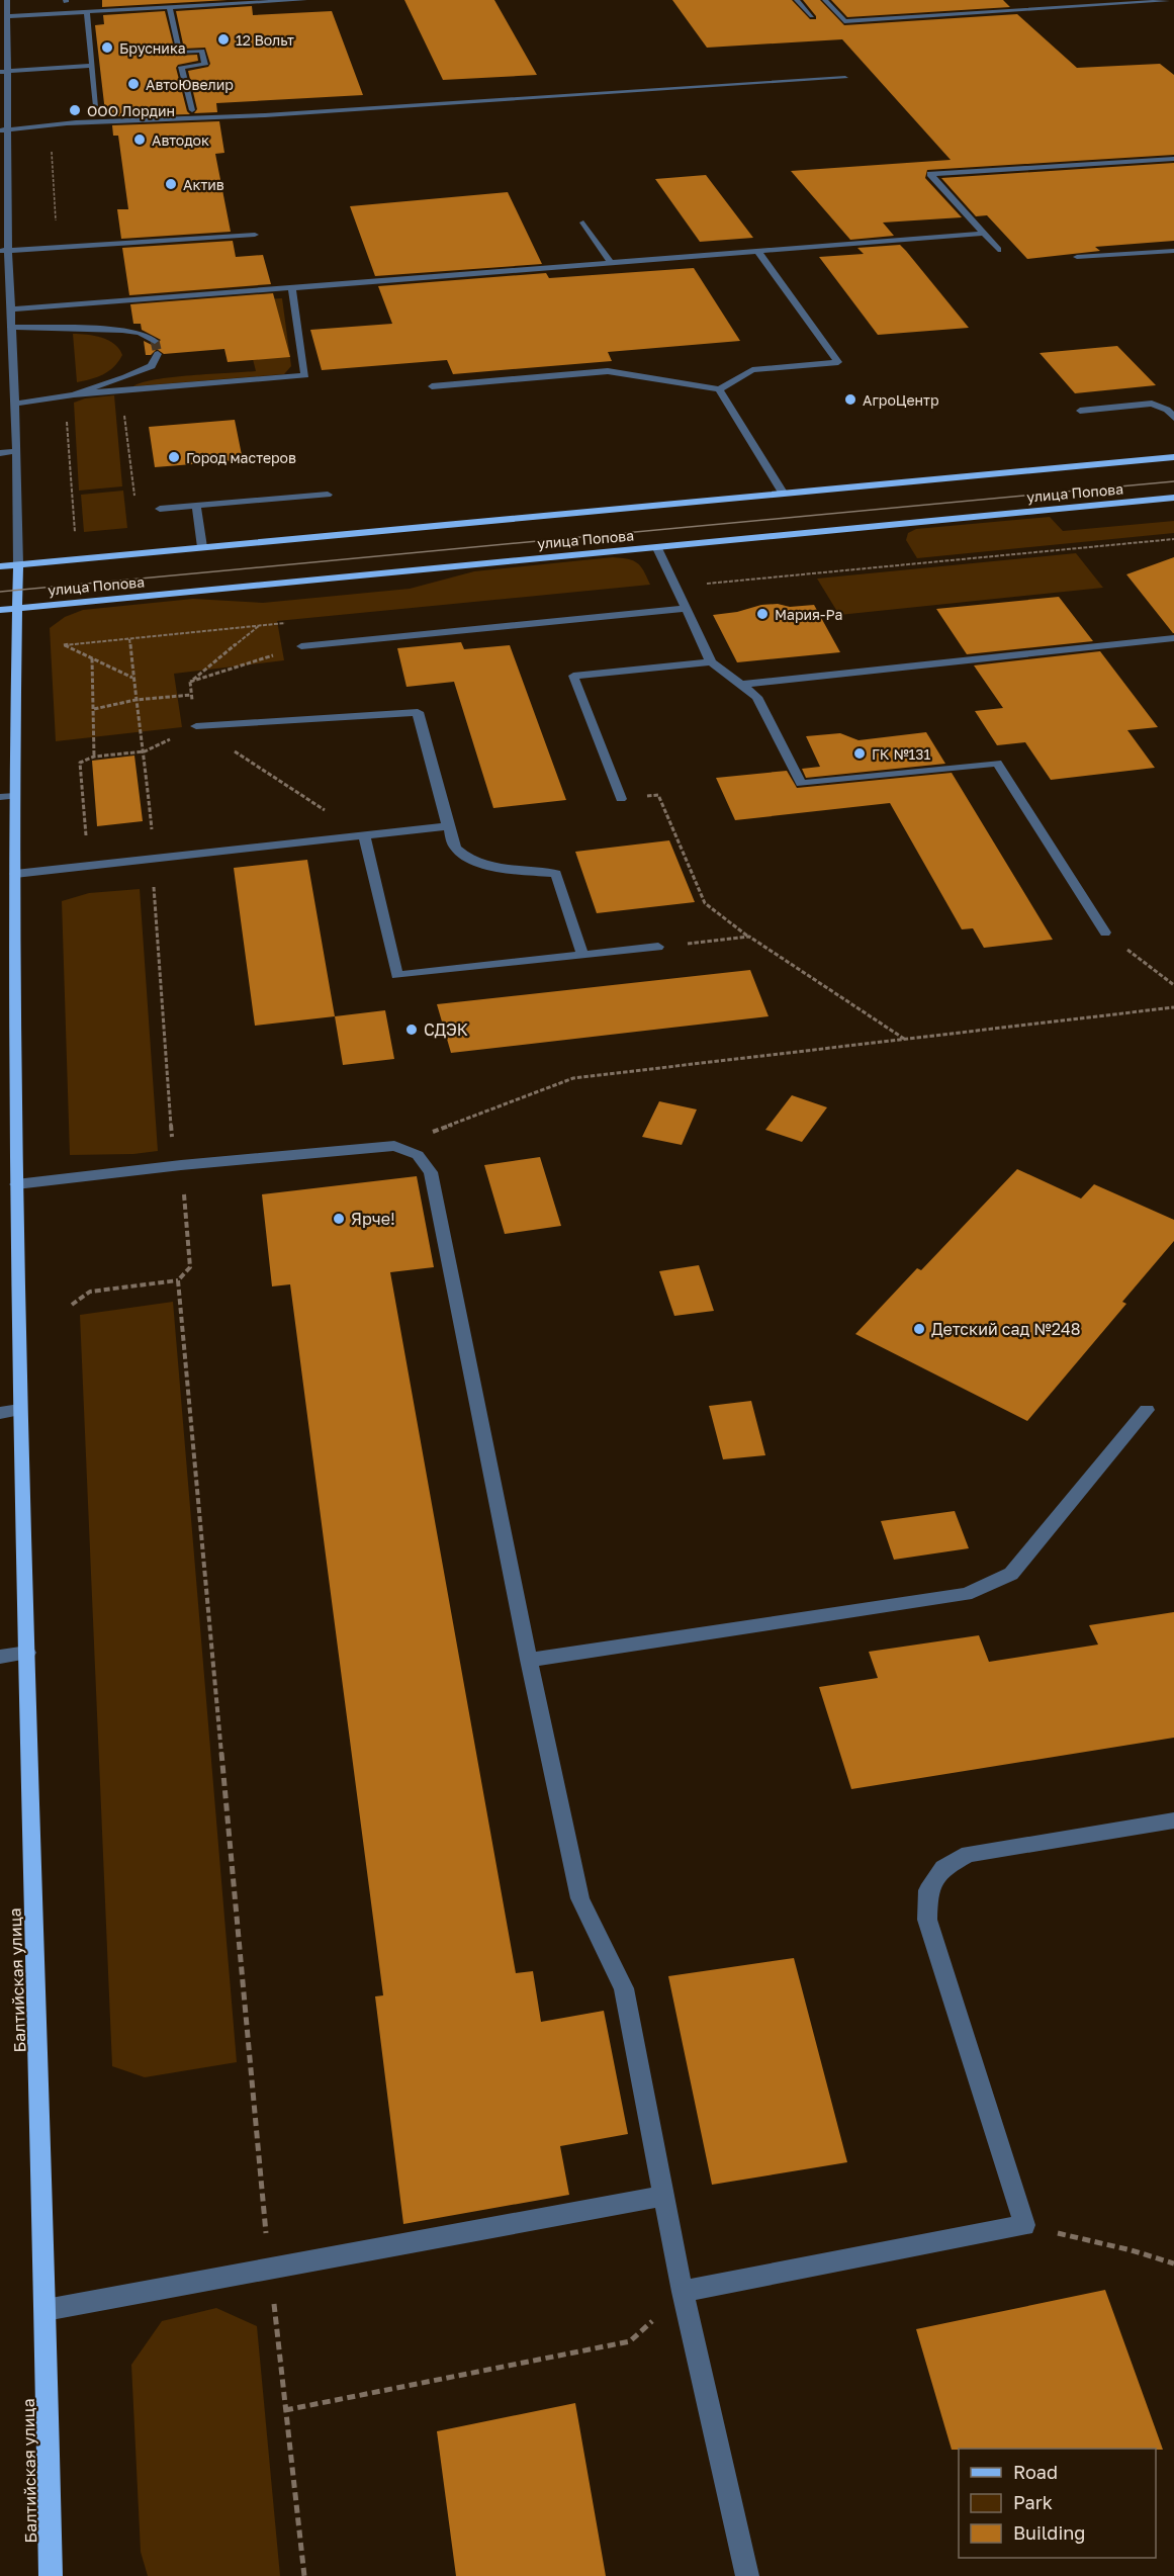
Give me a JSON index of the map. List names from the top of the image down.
{
  "streets": {
    "main road": ["улица Попова", "Балтийская улица"]
  },
  "crossings": [
    ["улица Попова", "Балтийская улица"]
  ],
  "places": [
    "12 Вольт",
    "Брусника",
    "АвтоЮвелир",
    "ООО Лордин",
    "Автодок",
    "Актив",
    "АгроЦентр",
    "Город мастеров",
    "Мария-Ра",
    "ГК №131",
    "СДЭК",
    "Ярче!",
    "Детский сад №248"
  ],
  "legend": ["Road", "Park", "Building"]
}
